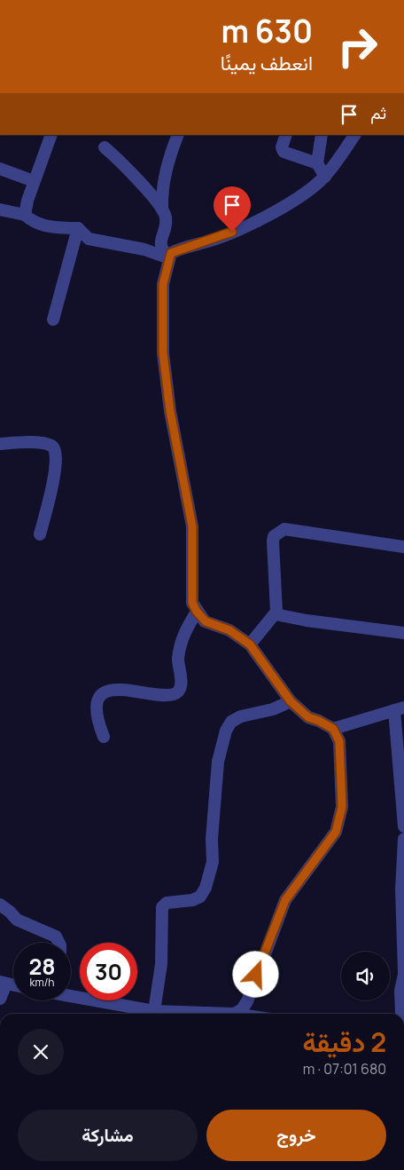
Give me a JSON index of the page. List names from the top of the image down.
{
  "page": {
    "turn": ["630 m", "انعطف يمينًا"],
    "then": "ثم",
    "speed": "28 km/h",
    "limit": "30",
    "heading": ["2 دقيقة", "680 m · 07:01"],
    "buttons": ["خروج", "مشاركة"]
  }
}
